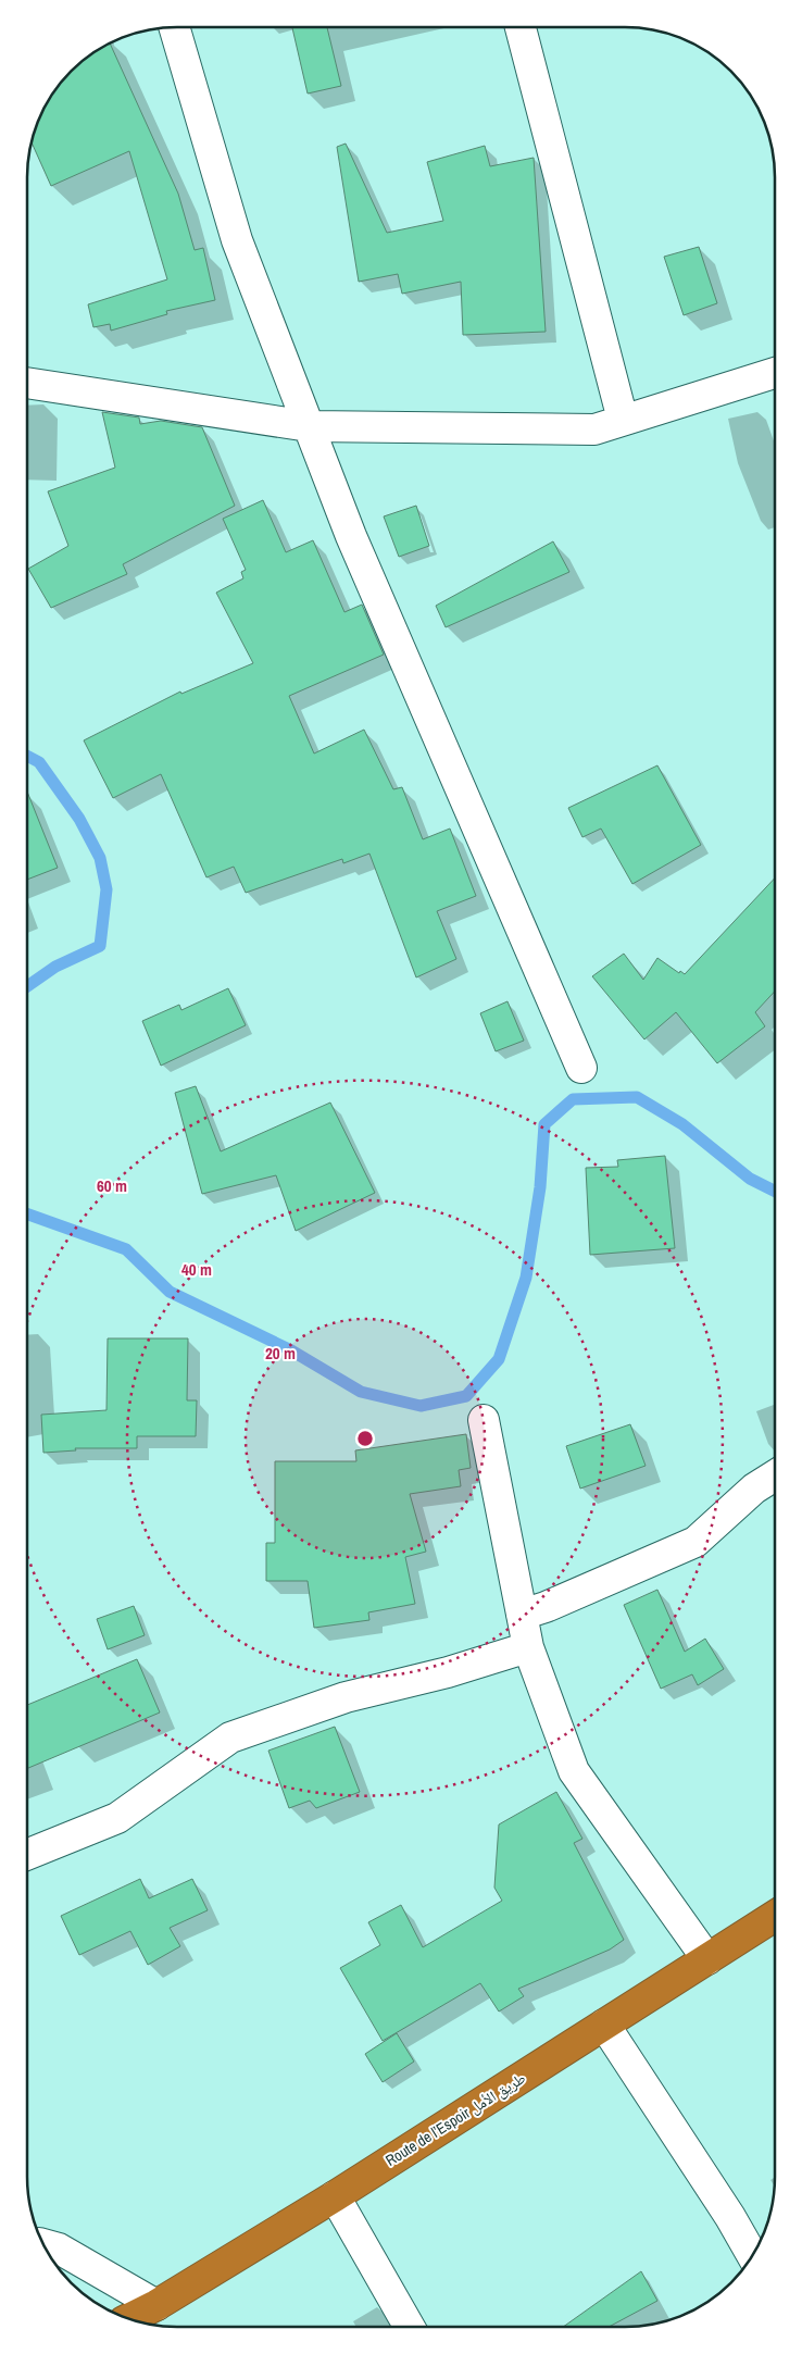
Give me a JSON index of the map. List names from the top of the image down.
{
  "streets": {
    "highway": ["Route de l’Espoir طريق الأمل"]
  },
  "rings": ["60 m", "40 m", "20 m"]
}
